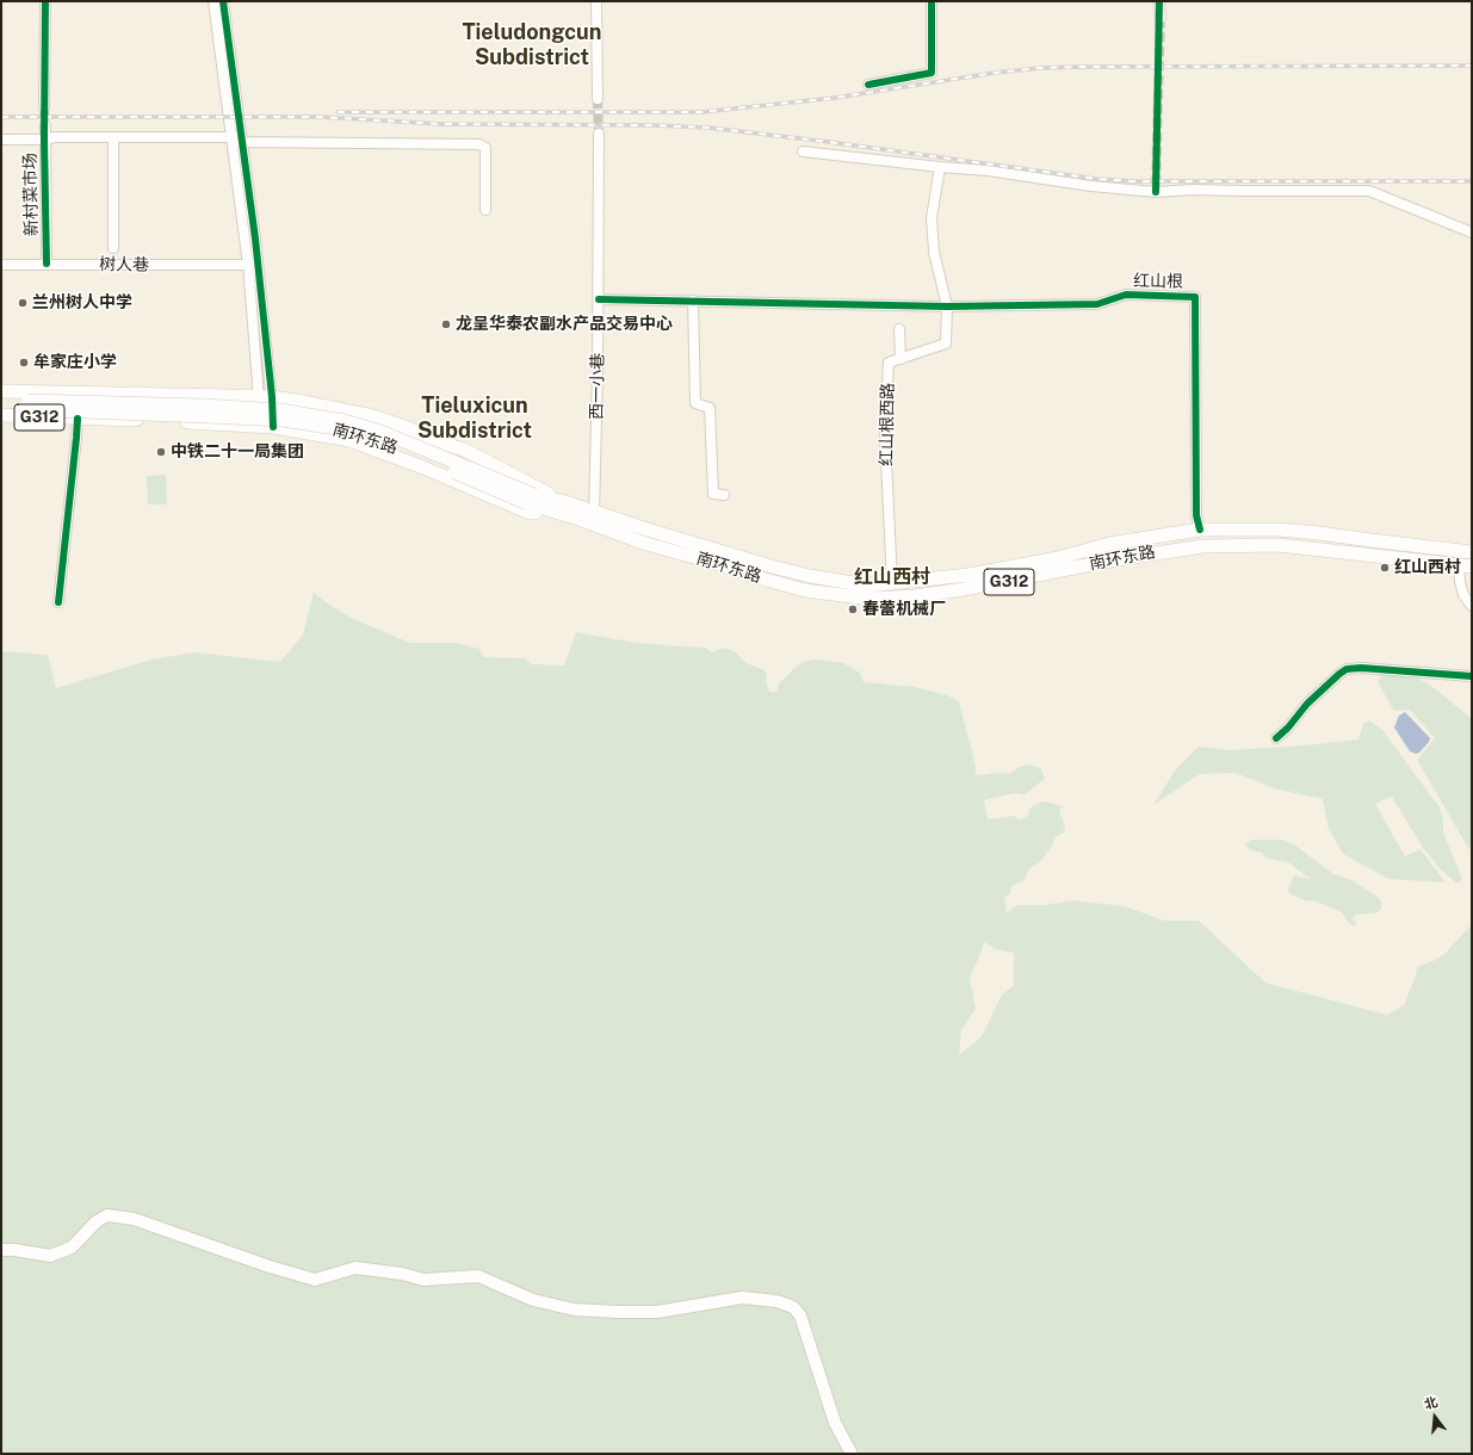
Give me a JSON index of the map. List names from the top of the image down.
{
  "streets": {
    "highway": ["G312", "南环东路"],
    "street": [
      "新村菜市场",
      "树人巷",
      "红山根",
      "西一小巷",
      "红山根西路"
    ]
  },
  "crossings": [
    ["新村菜市场", "树人巷"],
    ["红山根", "红山根西路"],
    ["红山根", "南环东路"],
    ["西一小巷", "南环东路"],
    ["红山根西路", "南环东路"]
  ],
  "districts": ["Tieludongcun Subdistrict", "Tieluxicun Subdistrict", "红山西村"],
  "places": [
    "兰州树人中学",
    "龙呈华泰农副水产品交易中心",
    "牟家庄小学",
    "中铁二十一局集团",
    "红山西村",
    "春蕾机械厂"
  ],
  "north": "top"
}
